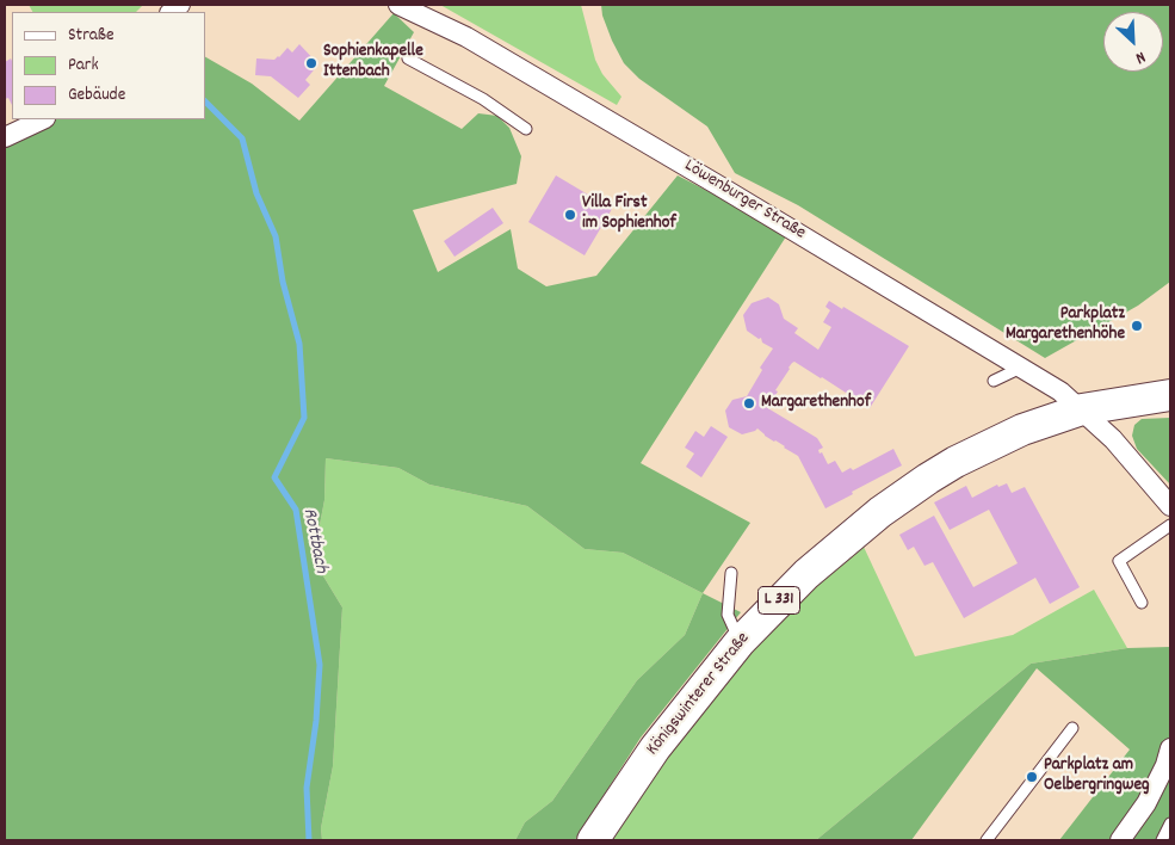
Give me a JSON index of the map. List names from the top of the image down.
{
  "streets": {
    "main road": ["L 331", "Königswinterer Straße"],
    "street": ["Löwenburger Straße"]
  },
  "crossings": [
    ["Löwenburger Straße", "Königswinterer Straße"]
  ],
  "water": ["Rottbach"],
  "places": [
    "Sophienkapelle Ittenbach",
    "Villa First im Sophienhof",
    "Parkplatz Margarethenhöhe",
    "Margarethenhof",
    "Parkplatz am Oelbergringweg"
  ],
  "legend": ["Straße", "Park", "Gebäude"],
  "north": "bottom right"
}
